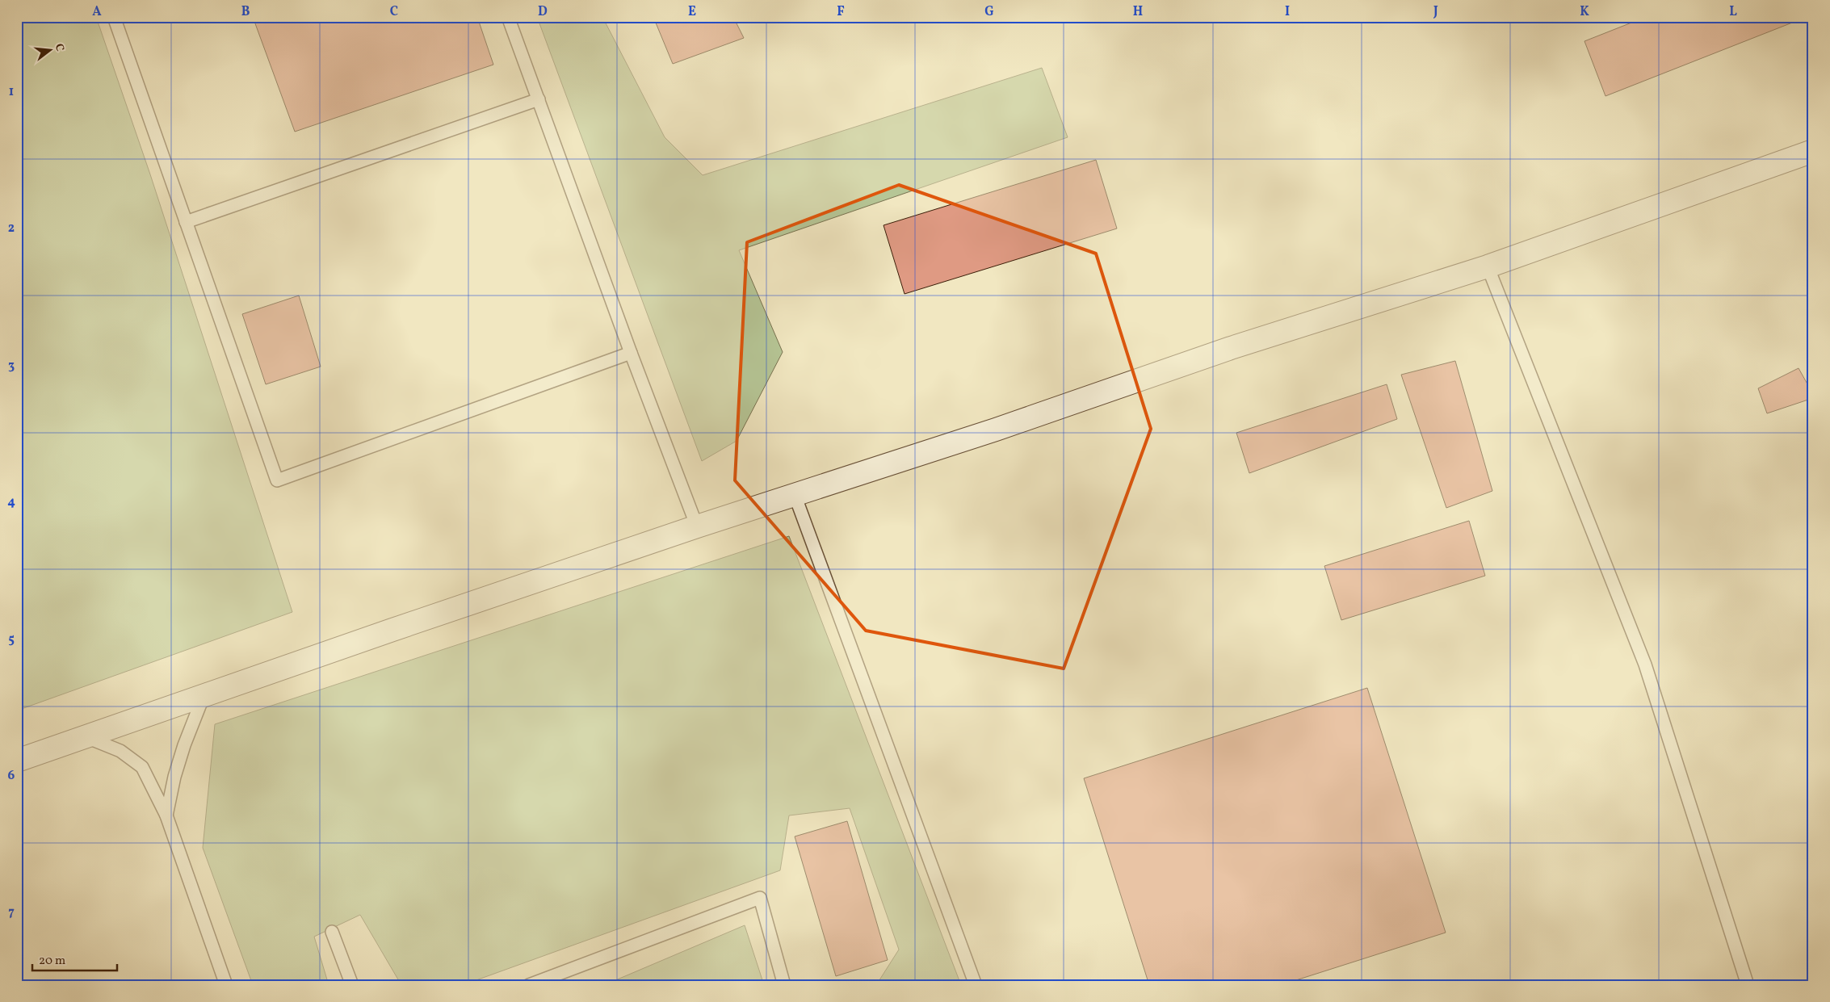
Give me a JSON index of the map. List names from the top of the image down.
{
  "scale_bar": "20 m",
  "north": "right",
  "grid": {
    "columns": [
      "A",
      "B",
      "C",
      "D",
      "E",
      "F",
      "G",
      "H",
      "I",
      "J",
      "K",
      "L"
    ],
    "rows": [
      "1",
      "2",
      "3",
      "4",
      "5",
      "6",
      "7"
    ]
  }
}
